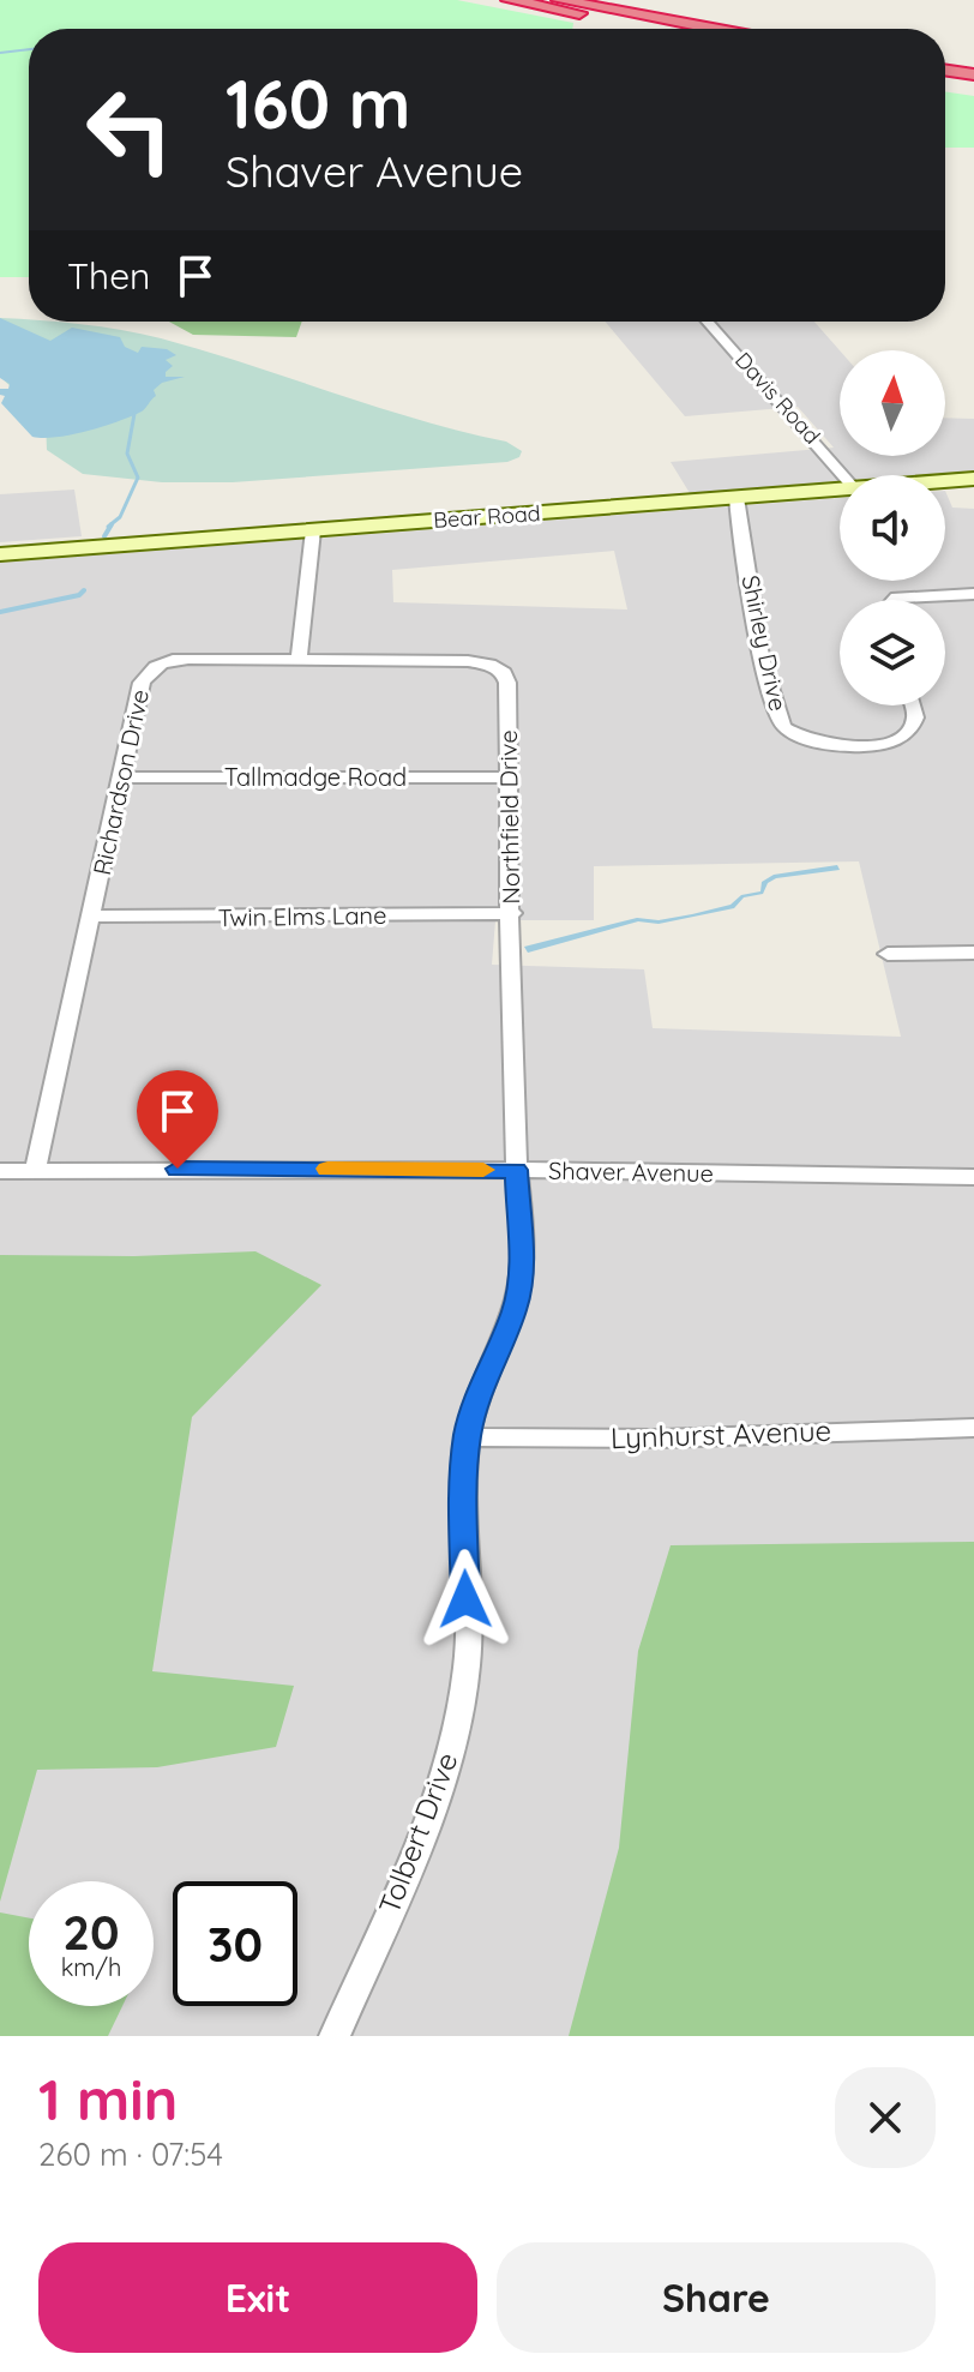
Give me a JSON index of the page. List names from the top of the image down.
{
  "streets": {
    "main road": ["Bear Road"],
    "street": [
      "Davis Road",
      "Shirley Drive",
      "Tallmadge Road",
      "Richardson Drive",
      "Northfield Drive",
      "Twin Elms Lane",
      "Shaver Avenue",
      "Lynhurst Avenue",
      "Tolbert Drive"
    ]
  },
  "crossings": [
    ["Bear Road", "Shirley Drive"],
    ["Tallmadge Road", "Richardson Drive"],
    ["Tallmadge Road", "Northfield Drive"],
    ["Richardson Drive", "Northfield Drive"],
    ["Richardson Drive", "Twin Elms Lane"],
    ["Richardson Drive", "Shaver Avenue"],
    ["Northfield Drive", "Twin Elms Lane"],
    ["Northfield Drive", "Shaver Avenue"],
    ["Northfield Drive", "Tolbert Drive"],
    ["Shaver Avenue", "Tolbert Drive"],
    ["Lynhurst Avenue", "Tolbert Drive"]
  ],
  "north": "top",
  "page": {
    "turn": ["160 m", "Shaver Avenue"],
    "then": "Then",
    "speed": "20 km/h",
    "limit": "30",
    "heading": ["1 min", "260 m · 07:54"],
    "buttons": ["Exit", "Share"]
  }
}
